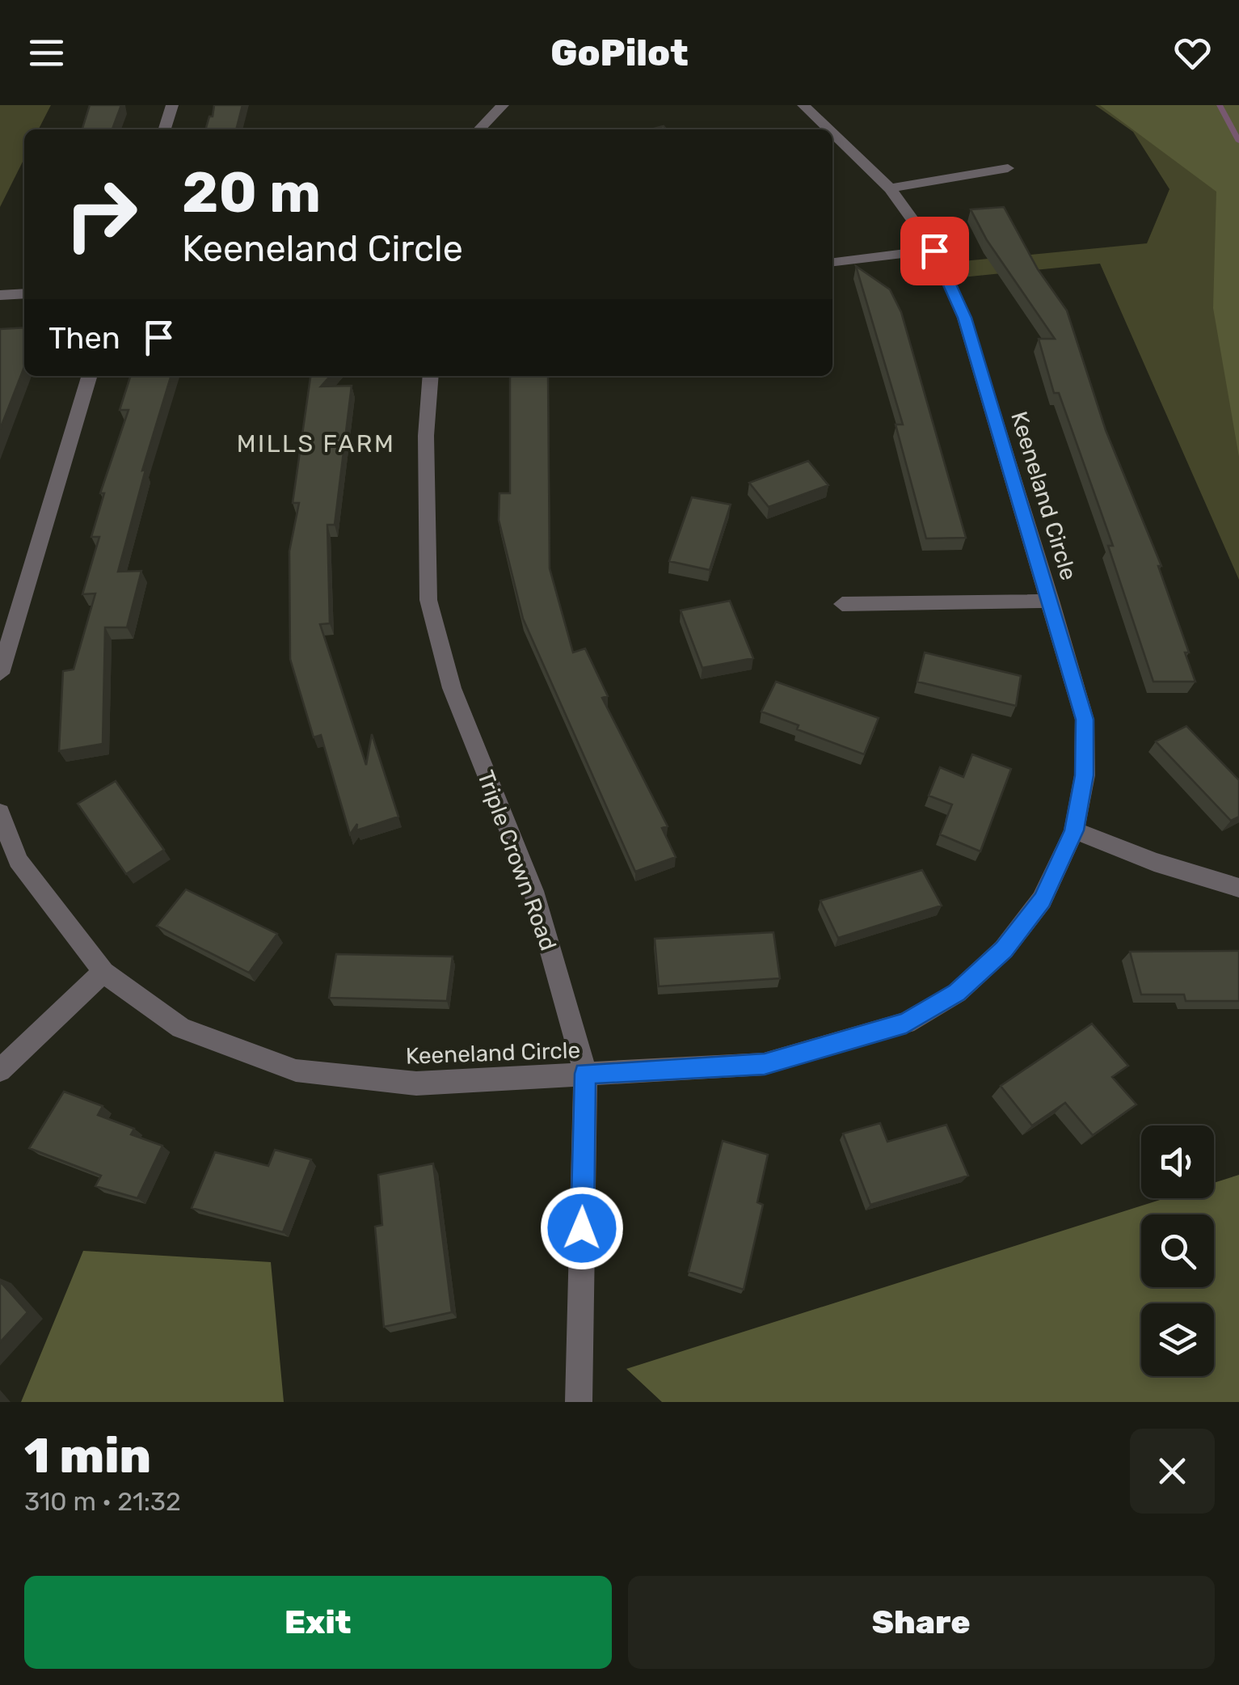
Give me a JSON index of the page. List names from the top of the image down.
{
  "streets": {
    "street": ["Keeneland Circle", "Triple Crown Road"]
  },
  "crossings": [
    ["Keeneland Circle", "Triple Crown Road"]
  ],
  "districts": ["MILLS FARM"],
  "page": {
    "header": "GoPilot",
    "turn": ["20 m", "Keeneland Circle"],
    "then": "Then",
    "heading": ["1 min", "310 m · 21:32"],
    "buttons": ["Exit", "Share"]
  }
}
